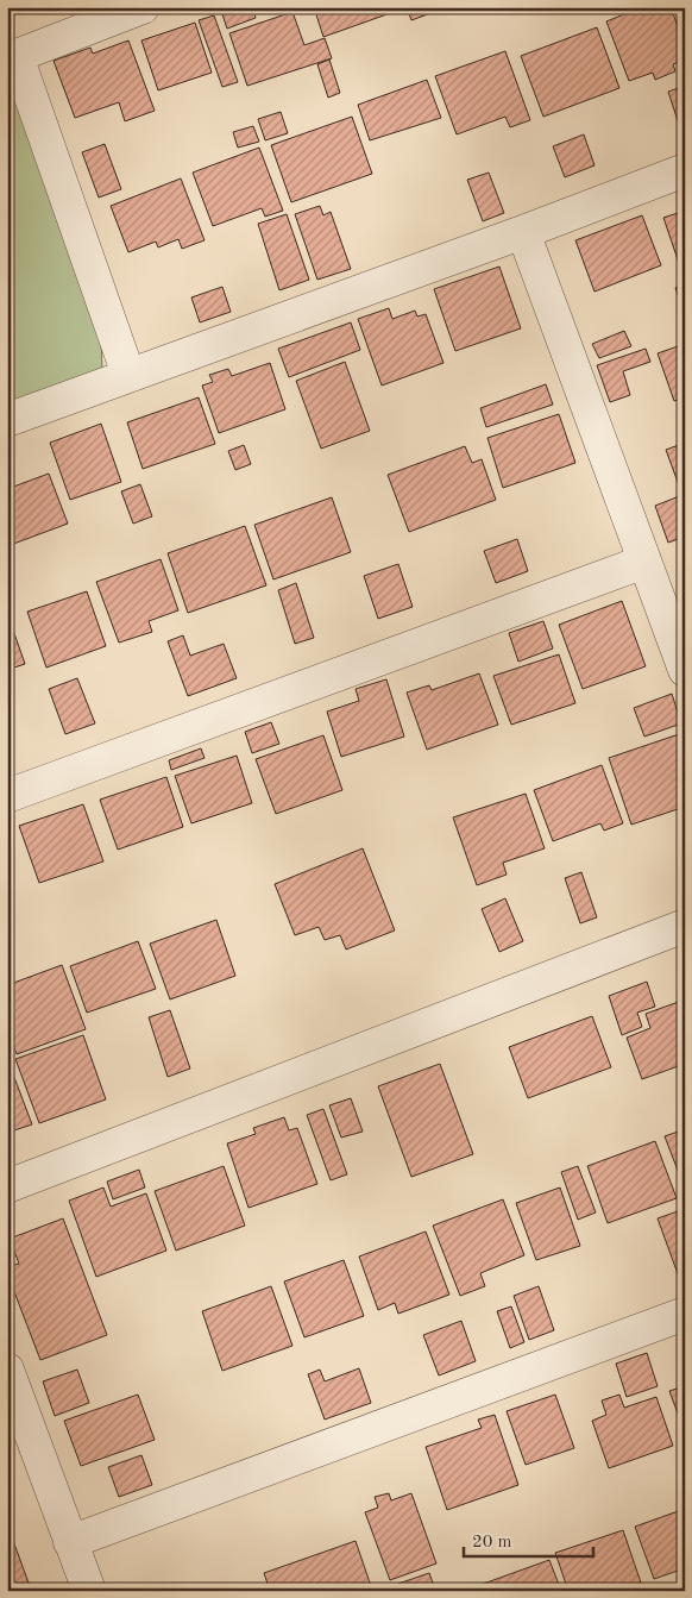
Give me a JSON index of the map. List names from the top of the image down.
{
  "scale_bar": "20 m"
}
